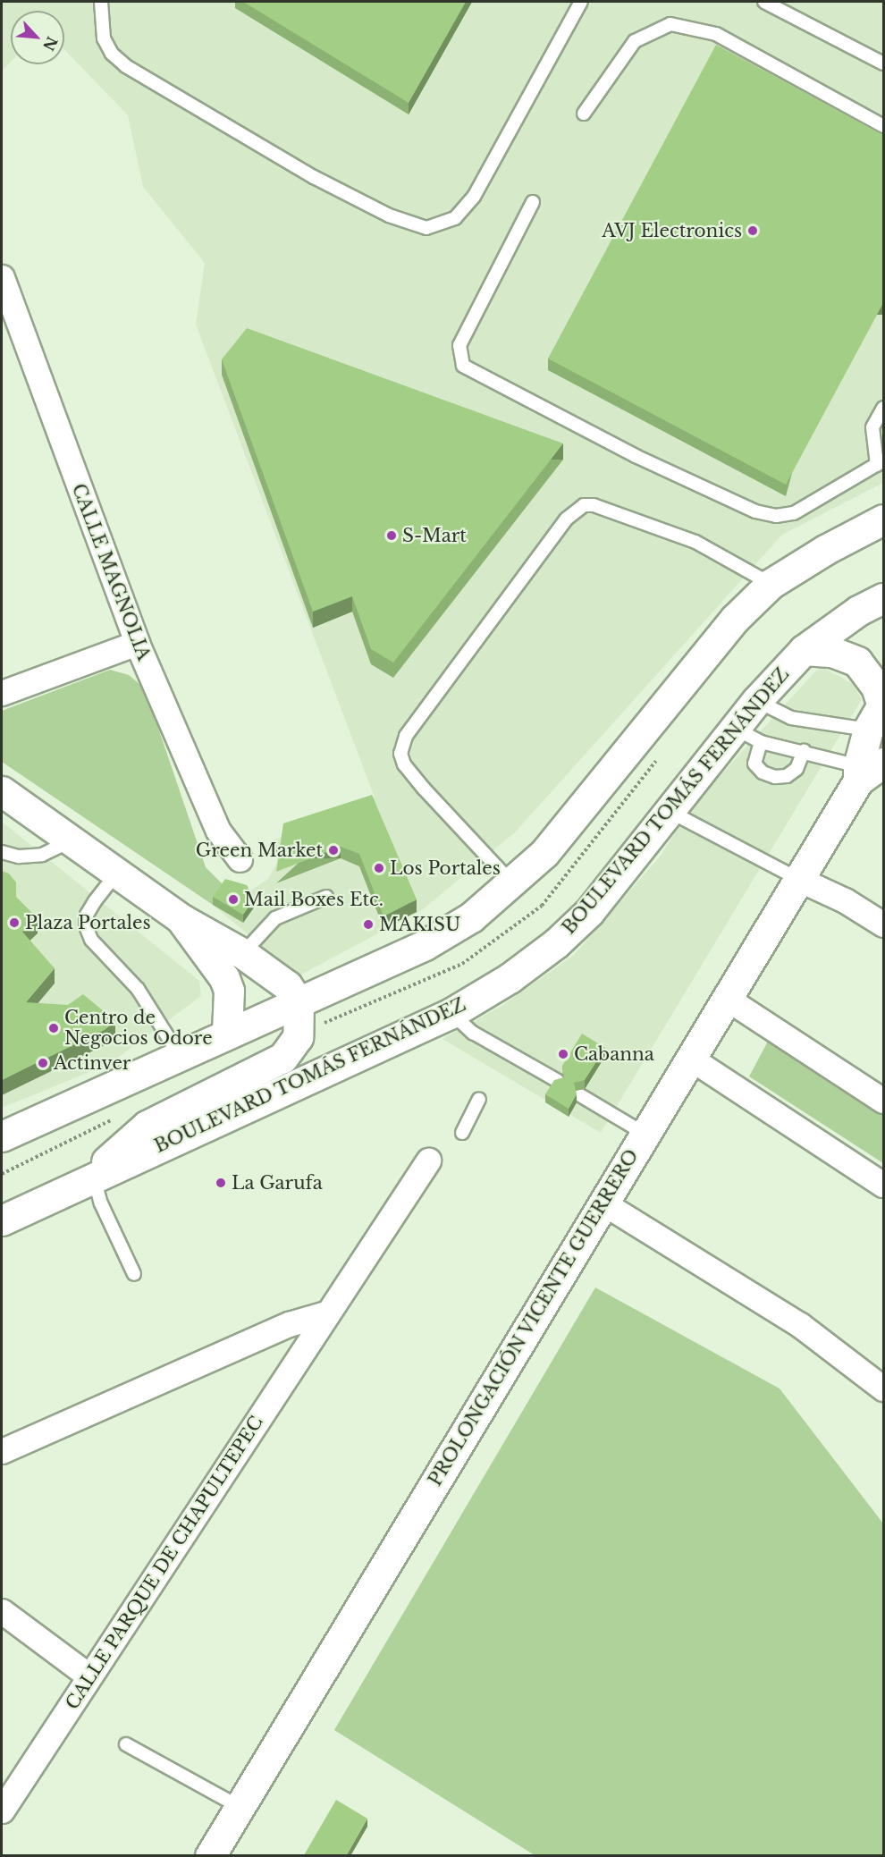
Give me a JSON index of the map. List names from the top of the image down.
{
  "streets": {
    "main road": ["BOULEVARD TOMÁS FERNÁNDEZ", "PROLONGACIÓN VICENTE GUERRERO"],
    "street": ["CALLE MAGNOLIA", "CALLE PARQUE DE CHAPULTEPEC"]
  },
  "places": [
    "AVJ Electronics",
    "S-Mart",
    "Green Market",
    "Los Portales",
    "Mail Boxes Etc.",
    "Plaza Portales",
    "MAKISU",
    "Centro de Negocios Odore",
    "Cabanna",
    "Actinver",
    "La Garufa"
  ],
  "north": "bottom right"
}
